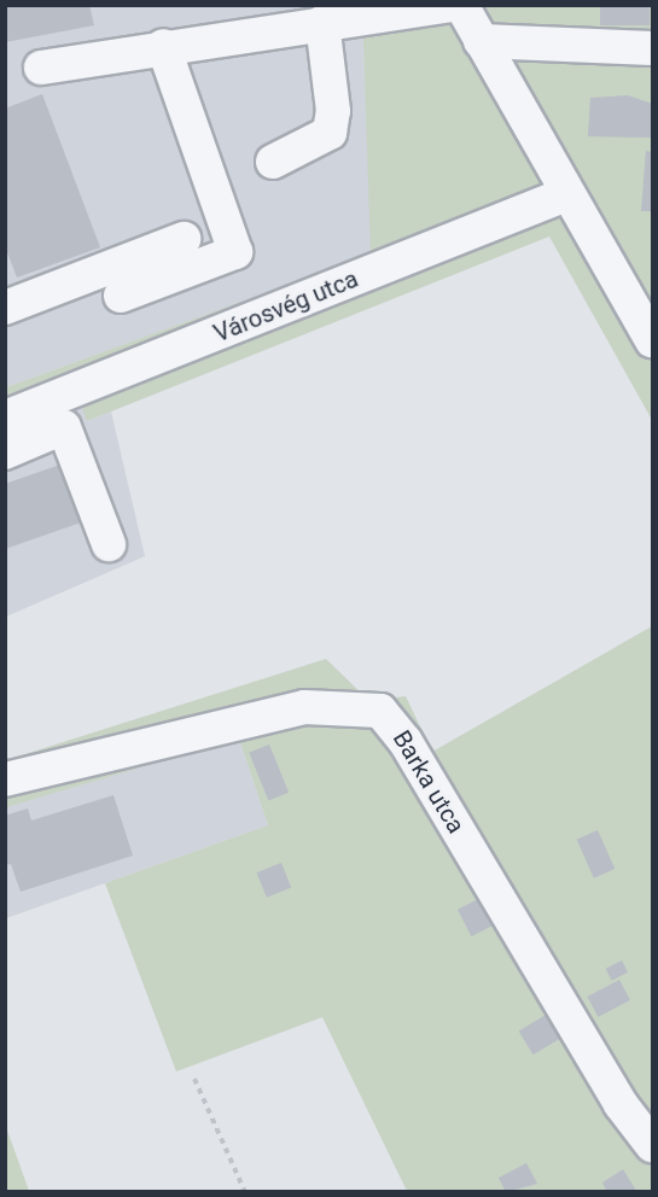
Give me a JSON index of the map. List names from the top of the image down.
{
  "streets": {
    "street": ["Városvég utca", "Barka utca"]
  }
}
